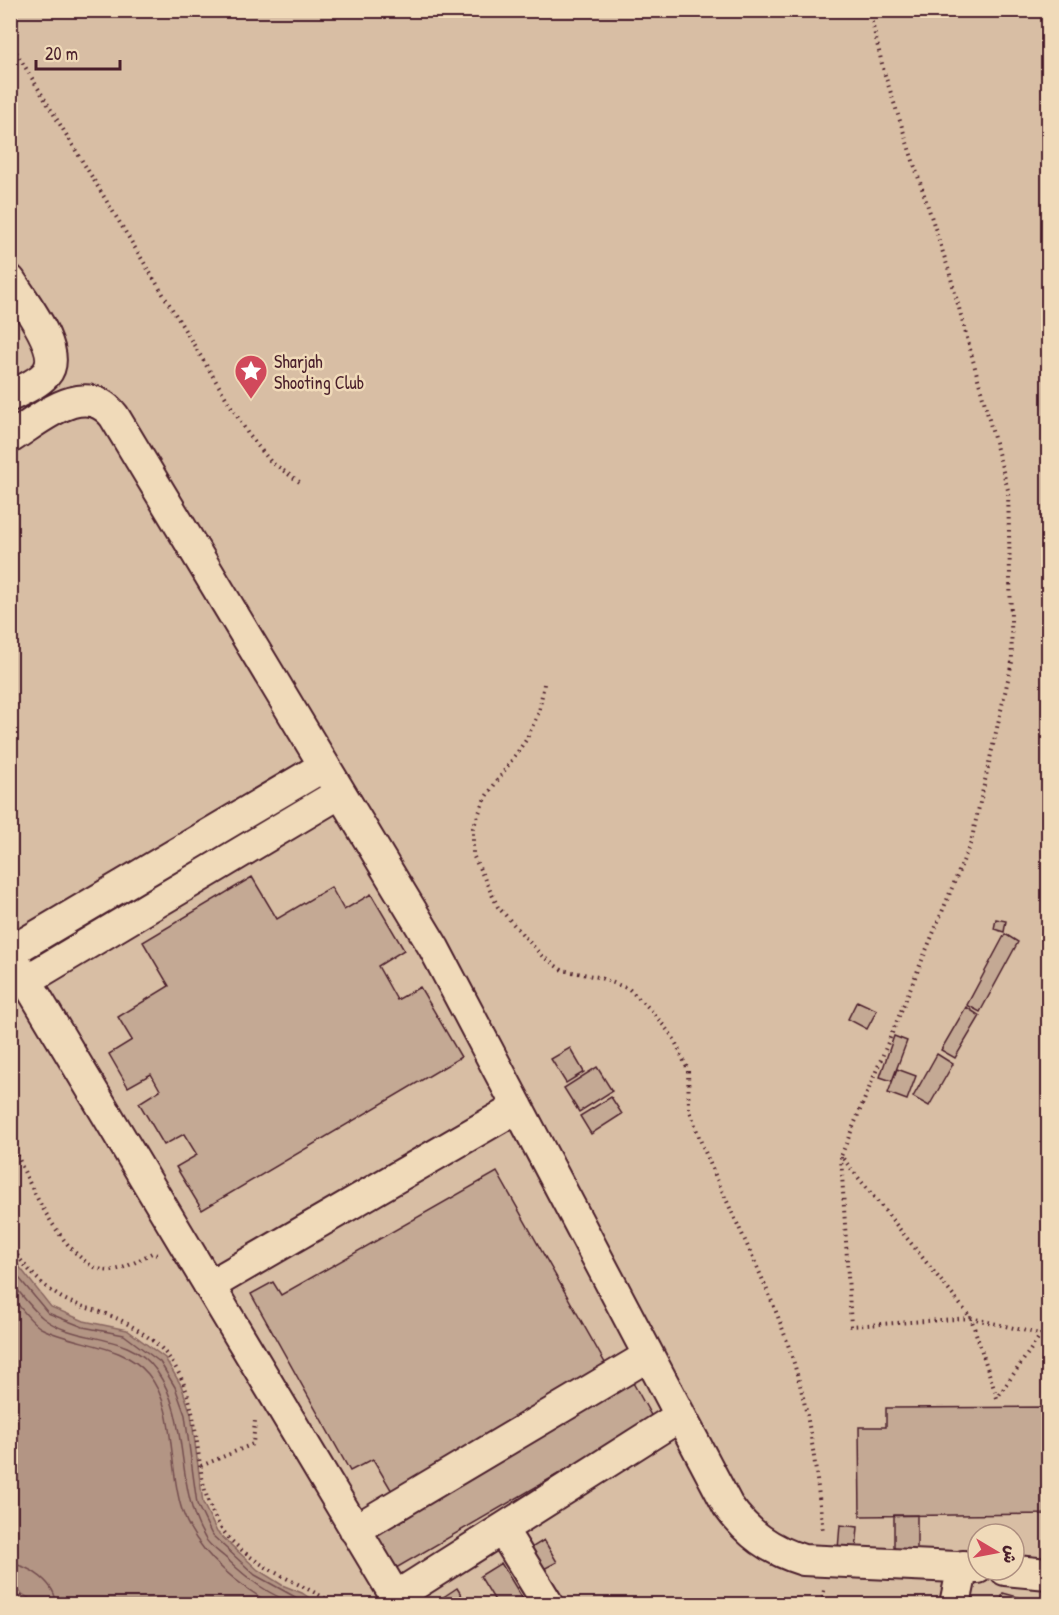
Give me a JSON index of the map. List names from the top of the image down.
{
  "places": {
    "place": ["Sharjah Shooting Club"]
  },
  "scale_bar": "20 m",
  "north": "right"
}
